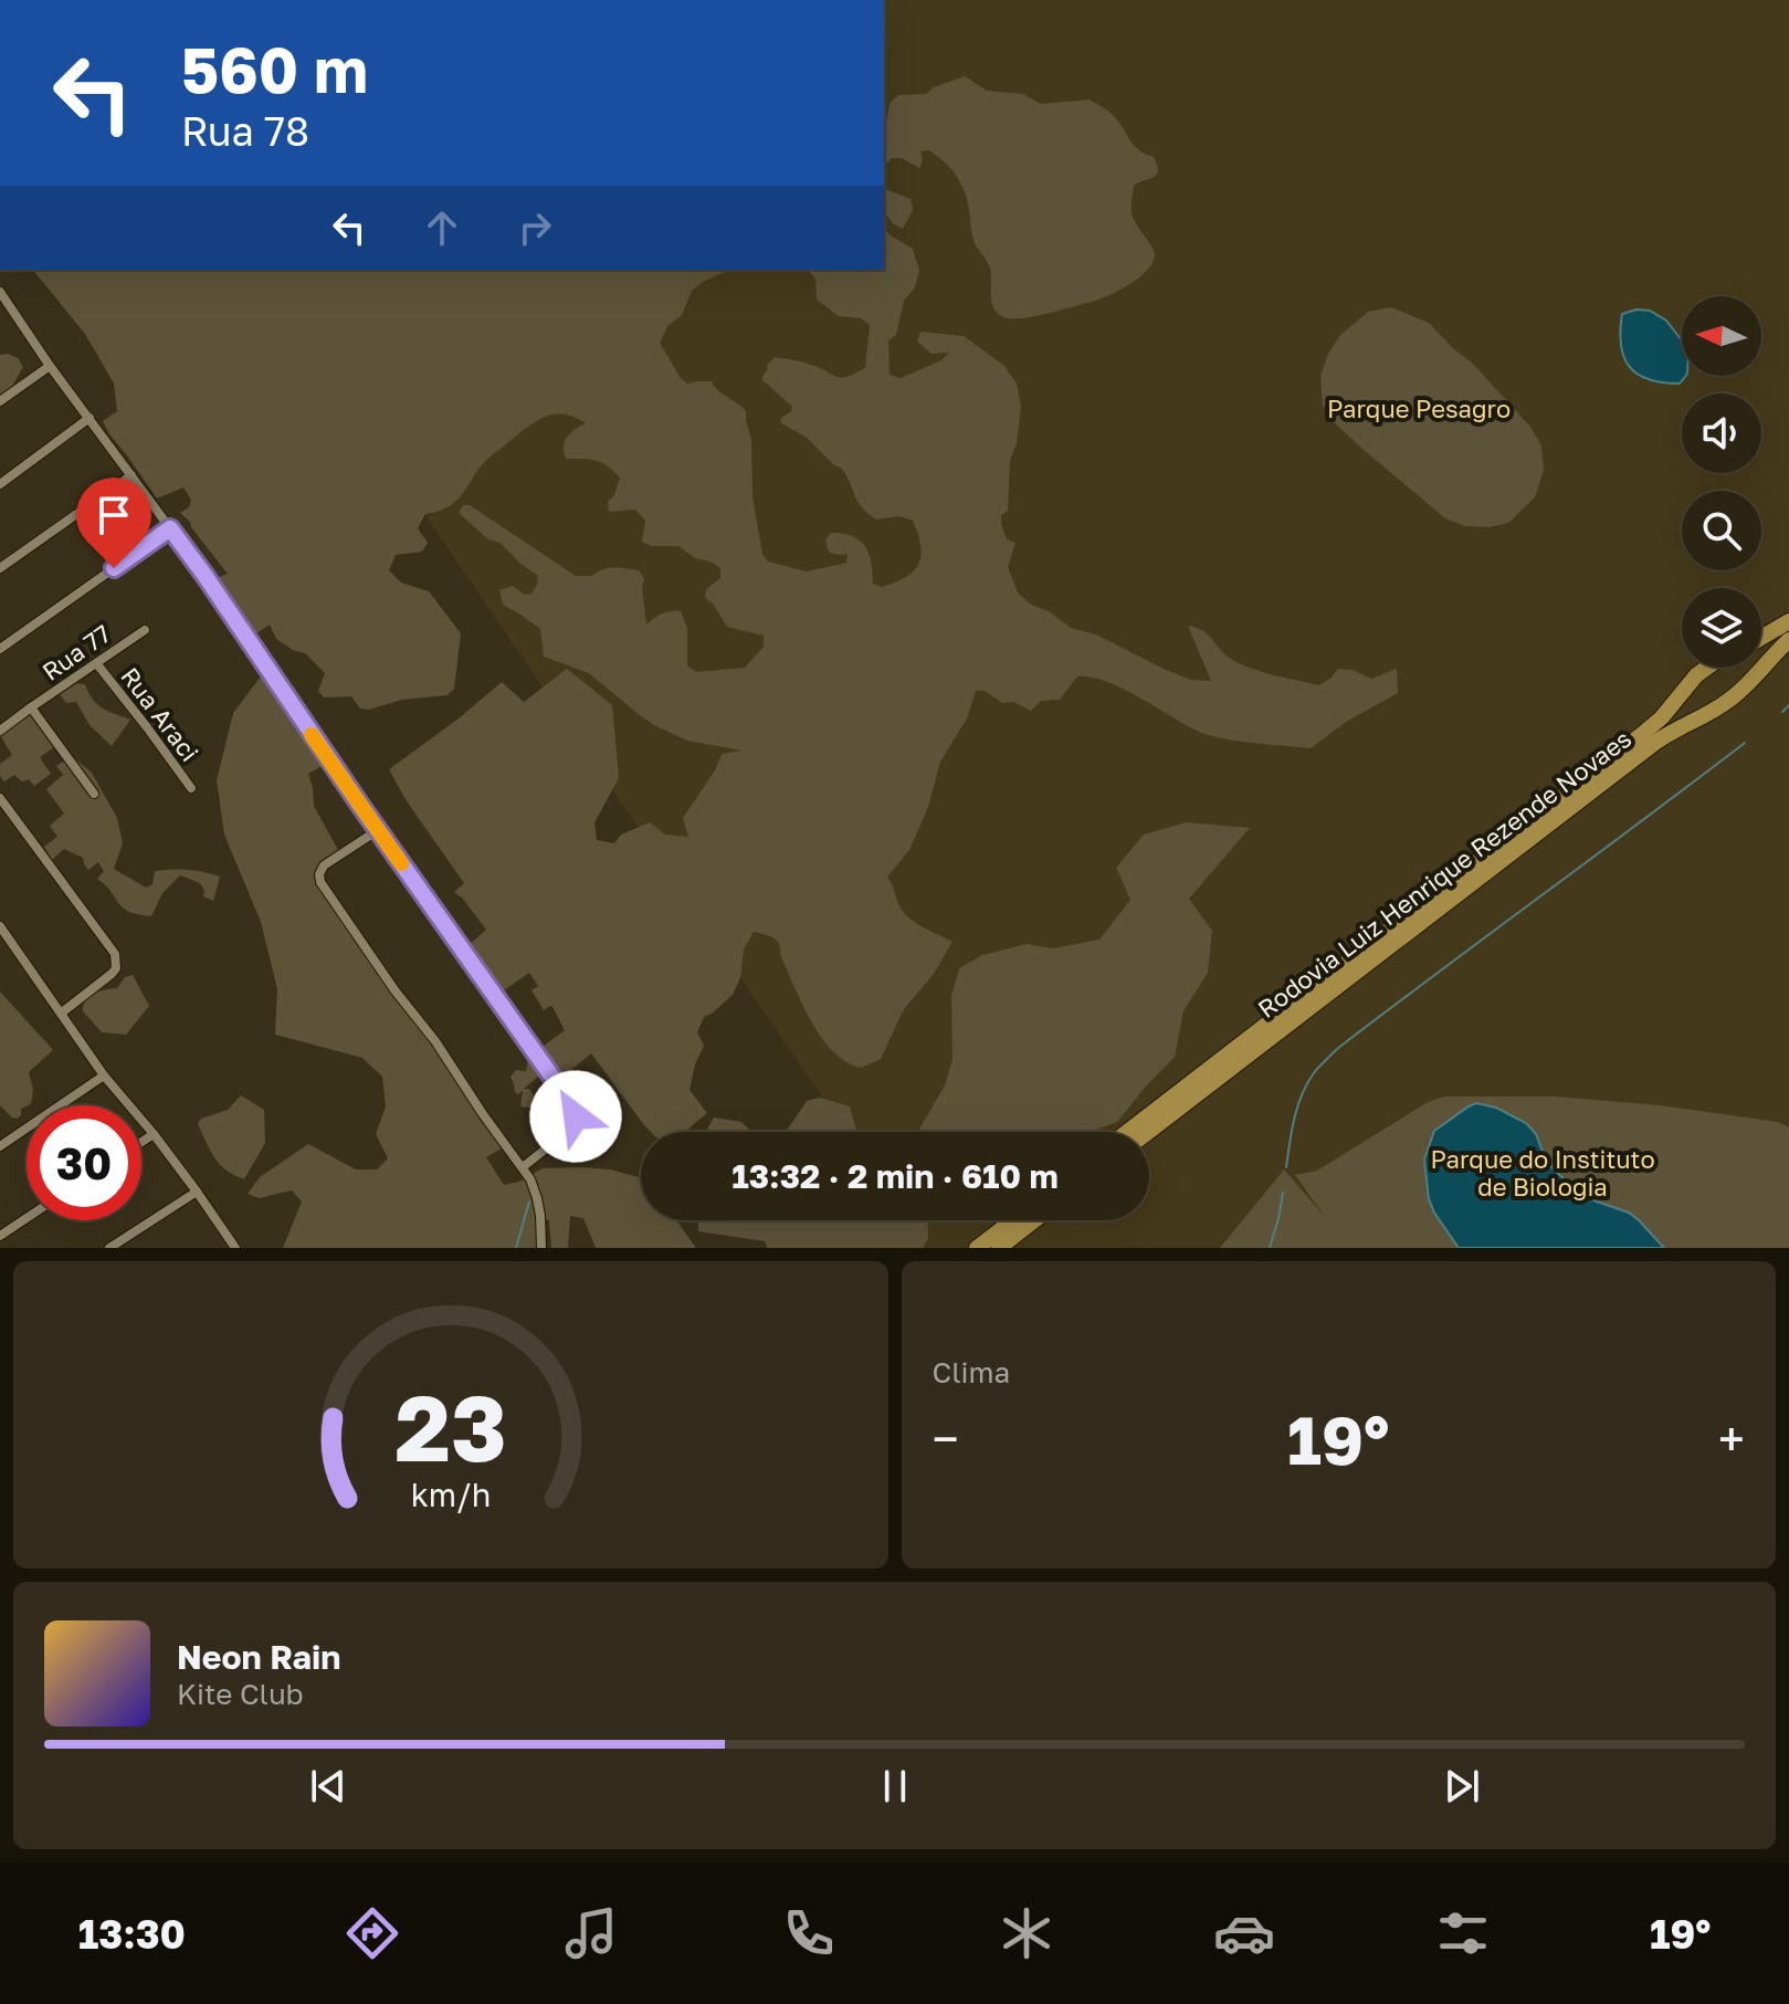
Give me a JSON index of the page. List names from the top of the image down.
{
  "streets": {
    "highway": ["Rodovia Luiz Henrique Rezende Novaes"],
    "street": ["Rua 77", "Rua Araci"]
  },
  "crossings": [
    ["Rua 77", "Rua Araci"]
  ],
  "parks": ["Parque Pesagro", "Parque do Instituto de Biologia"],
  "north": "left",
  "page": {
    "turn": ["560 m", "Rua 78"],
    "limit": "30",
    "trip": "13:32 · 2 min · 610 m",
    "tile": "Clima",
    "heat": ["−", "19°", "+"],
    "song": ["Neon Rain", "Kite Club"],
    "tabs": ["13:30", "19°"],
    "gauge": ["23", "km/h"]
  }
}
